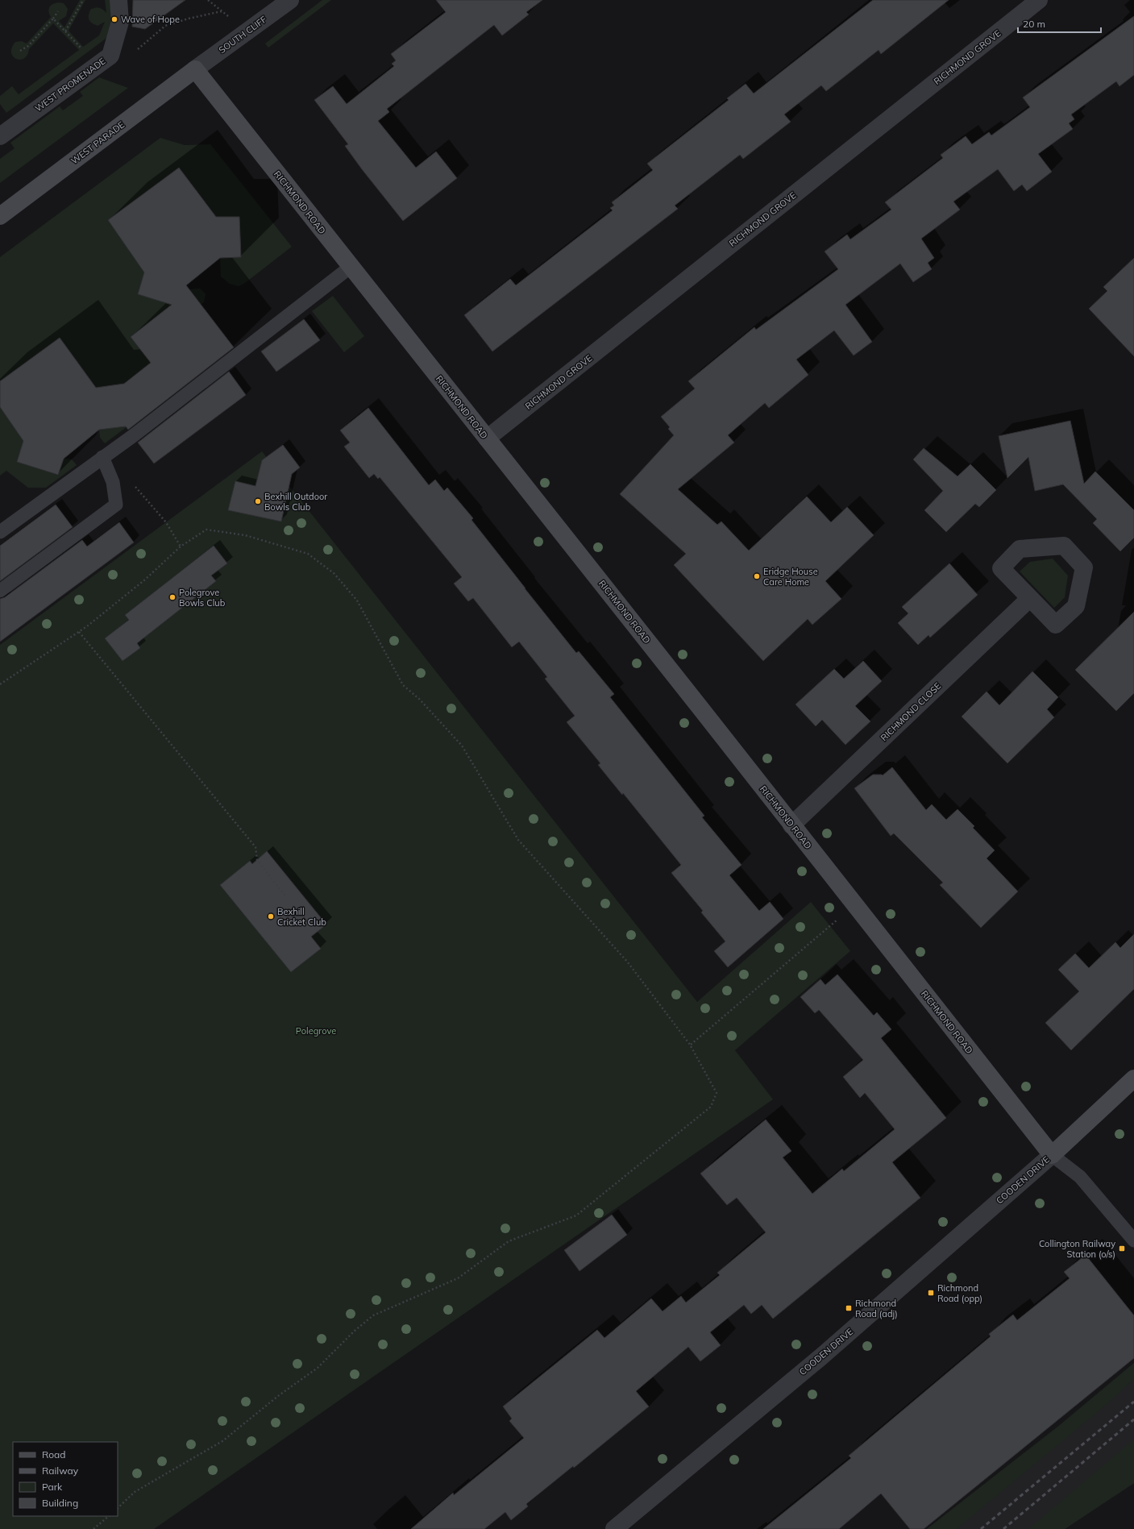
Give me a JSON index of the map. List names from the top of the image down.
{
  "streets": {
    "main road": ["WEST PARADE", "RICHMOND ROAD", "COODEN DRIVE"],
    "street": [
      "SOUTH CLIFF",
      "RICHMOND GROVE",
      "WEST PROMENADE",
      "RICHMOND CLOSE"
    ]
  },
  "crossings": [
    ["SOUTH CLIFF", "WEST PARADE"],
    ["SOUTH CLIFF", "RICHMOND ROAD"],
    ["RICHMOND GROVE", "RICHMOND ROAD"],
    ["WEST PARADE", "RICHMOND ROAD"],
    ["RICHMOND ROAD", "RICHMOND CLOSE"],
    ["RICHMOND ROAD", "COODEN DRIVE"]
  ],
  "parks": ["Polegrove"],
  "places": {
    "other": [
      "Wave of Hope",
      "Bexhill Outdoor Bowls Club",
      "Eridge House Care Home",
      "Polegrove Bowls Club",
      "Bexhill Cricket Club"
    ],
    "transit": ["Collington Railway Station (o/s)", "Richmond Road (opp)", "Richmond Road (adj)"]
  },
  "legend": [
    "Road",
    "Railway",
    "Park",
    "Building"
  ],
  "scale_bar": "20 m"
}
